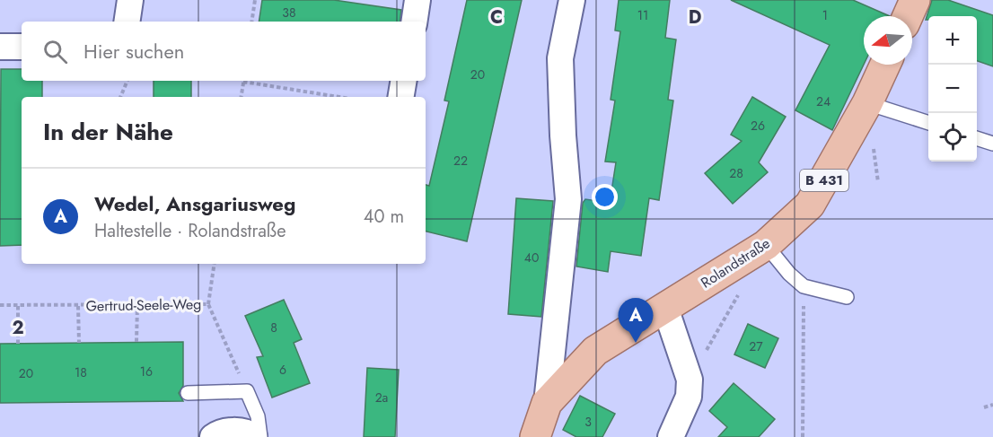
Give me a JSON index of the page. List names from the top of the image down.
{
  "streets": {
    "main road": ["B 431", "Rolandstraße"],
    "path": ["Gertrud-Seele-Weg"]
  },
  "crossings": [
    ["B 431", "Rolandstraße"]
  ],
  "house_numbers": [
    "38",
    "11",
    "1",
    "20",
    "24",
    "26",
    "22",
    "28",
    "40",
    "8",
    "27",
    "6",
    "16",
    "18",
    "20",
    "2a",
    "3"
  ],
  "north": "left",
  "page": {
    "map_buttons": ["+", "−"],
    "search": "Hier suchen",
    "heading": "In der Nähe",
    "list": [
      {
        "mark": "A",
        "name": "Wedel, Ansgariusweg",
        "note": "Haltestelle · Rolandstraße",
        "value": "40 m"
      }
    ],
    "pins": "A"
  },
  "grid": {
    "columns": ["C", "D"],
    "rows": ["2"]
  }
}
